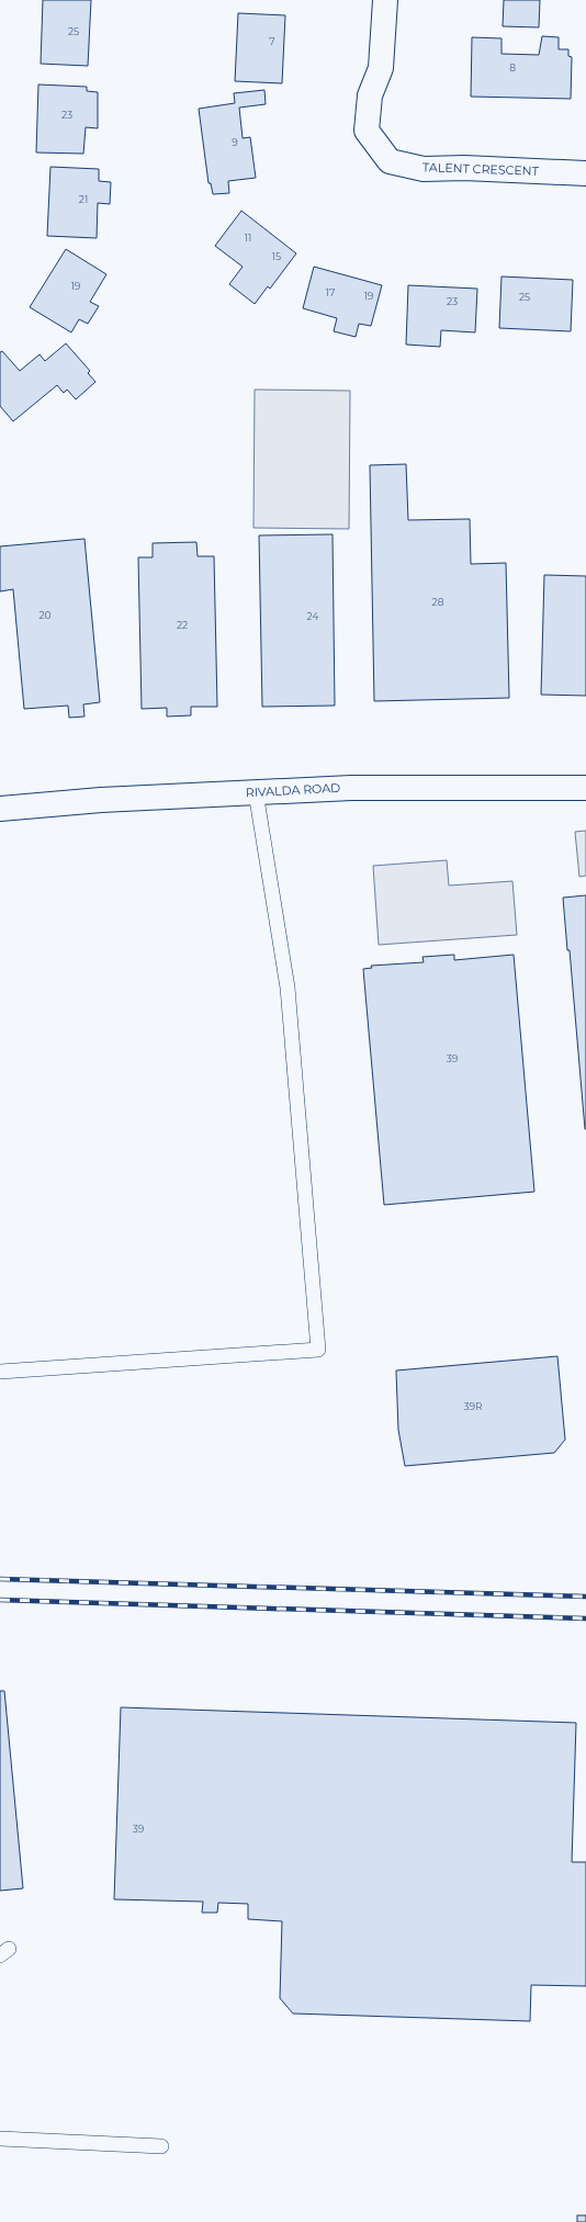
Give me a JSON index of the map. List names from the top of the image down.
{
  "streets": {
    "street": ["TALENT CRESCENT", "RIVALDA ROAD"]
  },
  "house_numbers": [
    "25",
    "7",
    "8",
    "23",
    "9",
    "21",
    "11",
    "15",
    "19",
    "17",
    "19",
    "25",
    "23",
    "28",
    "20",
    "24",
    "22",
    "39",
    "39R",
    "39"
  ]
}
